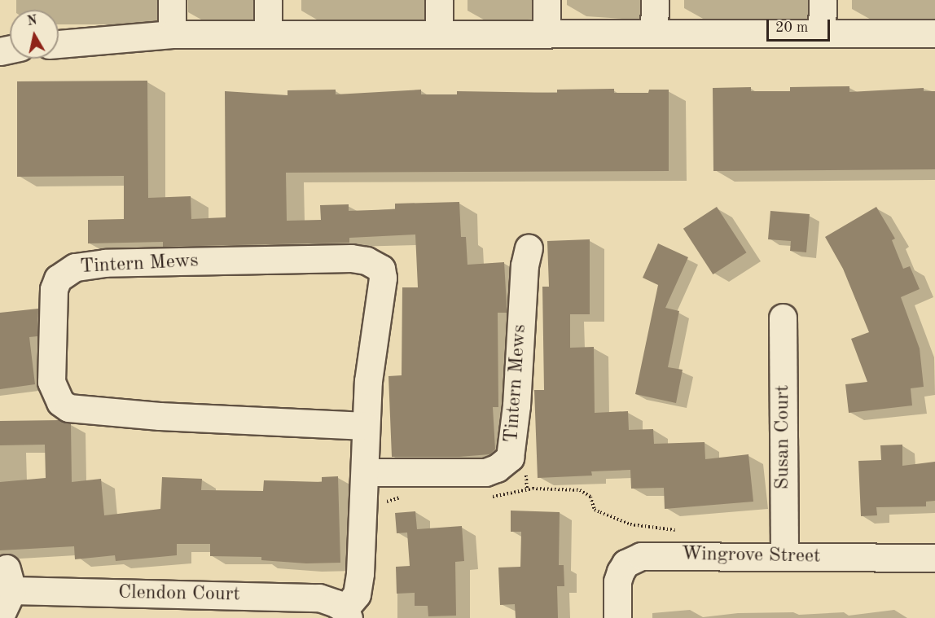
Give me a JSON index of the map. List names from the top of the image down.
{
  "streets": {
    "street": [
      "Tintern Mews",
      "Susan Court",
      "Wingrove Street",
      "Clendon Court"
    ]
  },
  "crossings": [
    ["Tintern Mews", "Clendon Court"],
    ["Susan Court", "Wingrove Street"]
  ],
  "scale_bar": "20 m",
  "north": "top"
}
